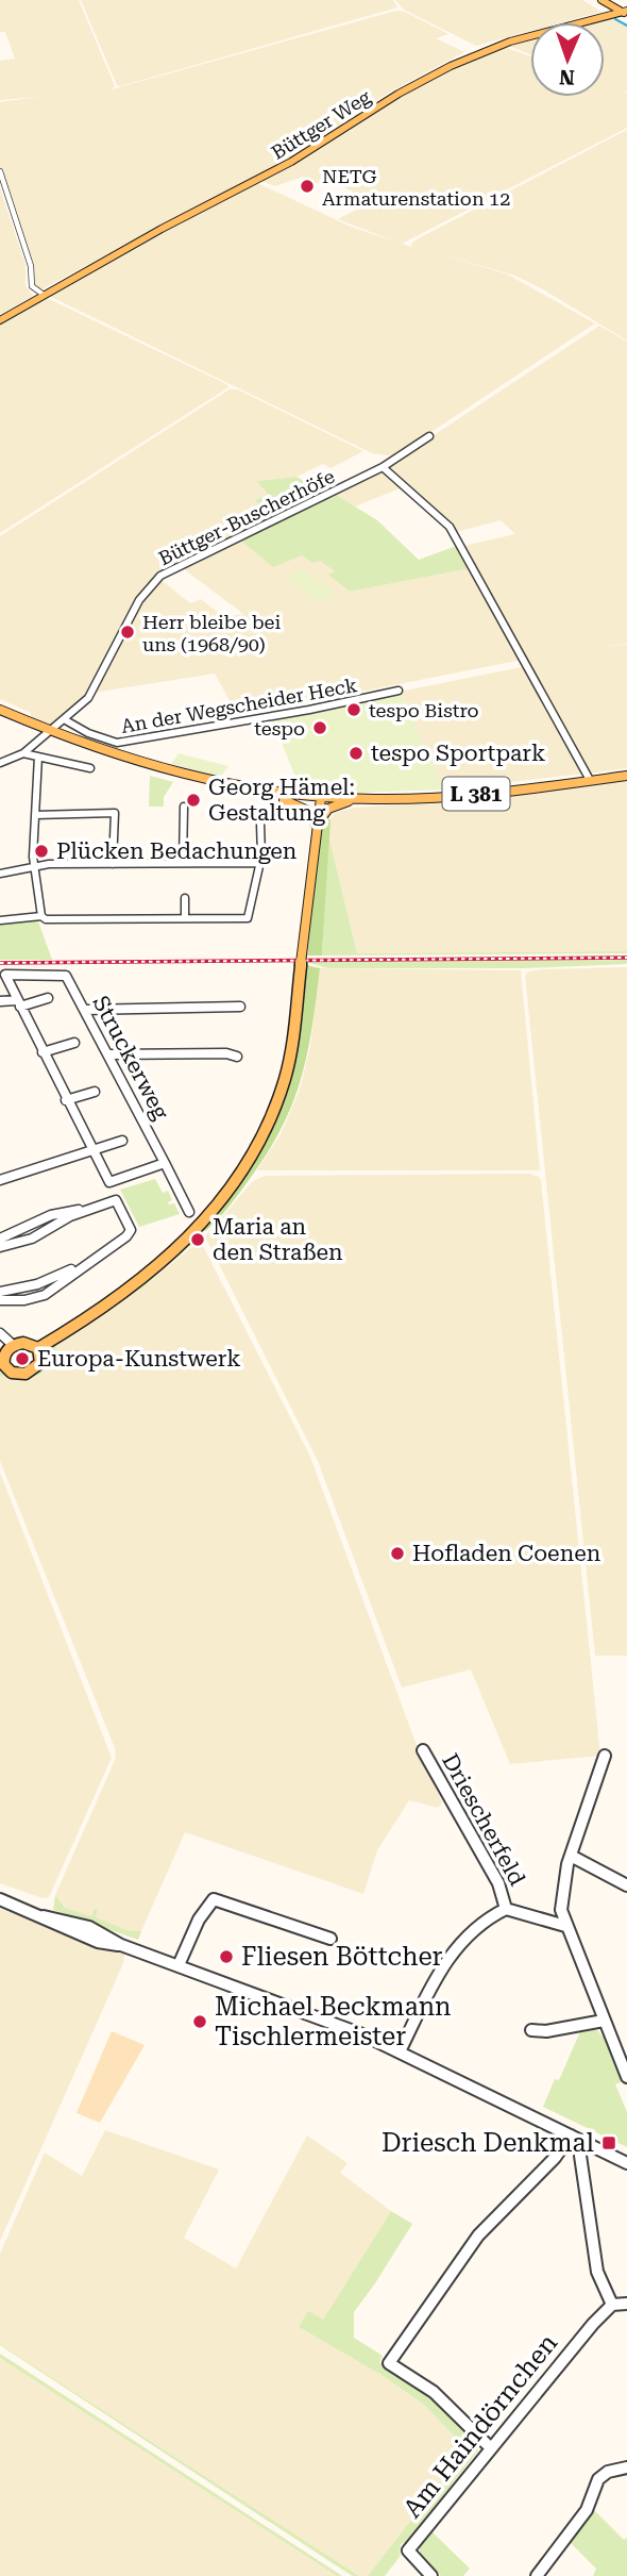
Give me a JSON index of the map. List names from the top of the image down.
{
  "streets": {
    "main road": ["Büttger Weg", "L 381"],
    "street": [
      "Büttger-Buscherhöfe",
      "An der Wegscheider Heck",
      "Struckerweg",
      "Driescherfeld",
      "Am Haindörnchen"
    ]
  },
  "crossings": [
    ["Büttger-Buscherhöfe", "An der Wegscheider Heck"]
  ],
  "places": {
    "other": [
      "NETG Armaturenstation 12",
      "Herr bleibe bei uns (1968/90)",
      "tespo Bistro",
      "tespo",
      "tespo Sportpark",
      "Georg Hämel: Gestaltung",
      "Plücken Bedachungen",
      "Maria an den Straßen",
      "Europa-Kunstwerk",
      "Hofladen Coenen",
      "Fliesen Böttcher",
      "Michael Beckmann Tischlermeister"
    ],
    "transit": ["Driesch Denkmal"]
  },
  "north": "bottom"
}
